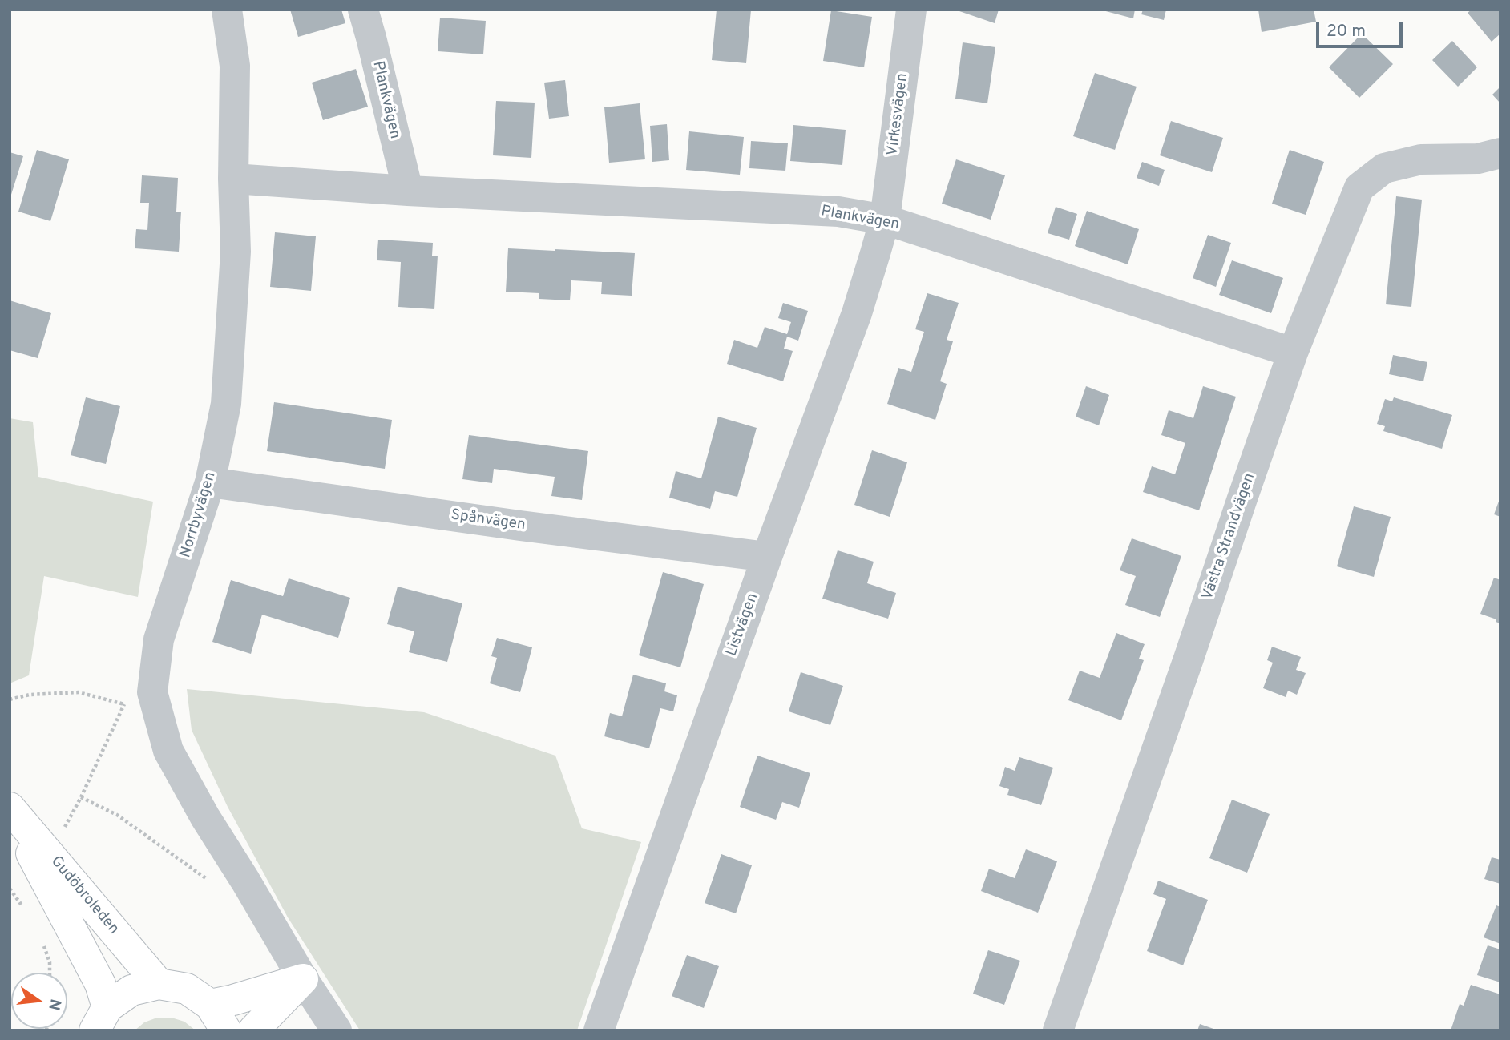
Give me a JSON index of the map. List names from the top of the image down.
{
  "streets": {
    "main road": ["Gudöbroleden"],
    "street": [
      "Plankvägen",
      "Virkesvägen",
      "Norrbyvägen",
      "Spånvägen",
      "Västra Strandvägen",
      "Listvägen"
    ]
  },
  "crossings": [
    ["Plankvägen", "Virkesvägen"],
    ["Plankvägen", "Norrbyvägen"],
    ["Plankvägen", "Västra Strandvägen"],
    ["Plankvägen", "Listvägen"],
    ["Virkesvägen", "Listvägen"],
    ["Norrbyvägen", "Spånvägen"],
    ["Spånvägen", "Listvägen"]
  ],
  "scale_bar": "20 m",
  "north": "right"
}
